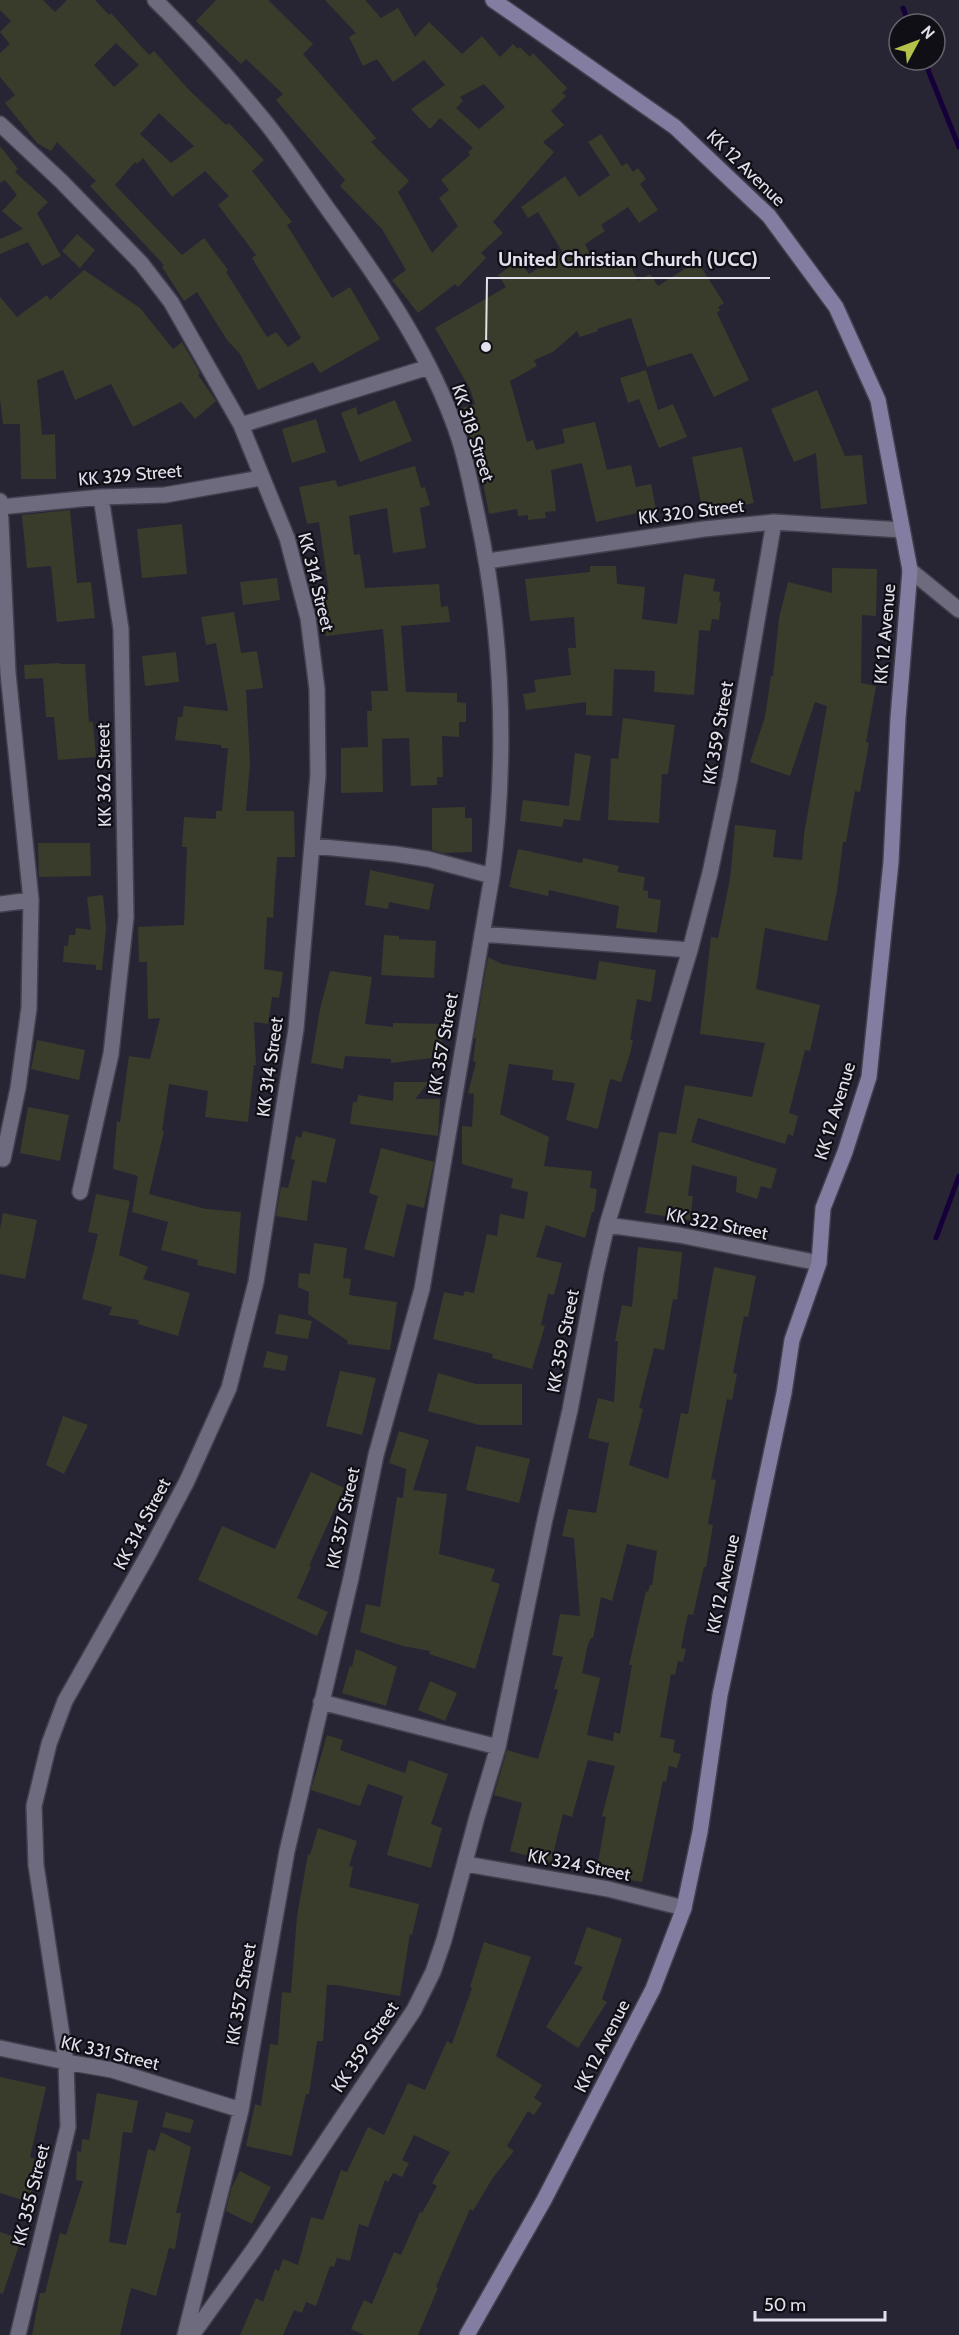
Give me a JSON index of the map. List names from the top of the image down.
{
  "streets": {
    "main road": ["KK 12 Avenue"],
    "street": [
      "KK 318 Street",
      "KK 329 Street",
      "KK 320 Street",
      "KK 314 Street",
      "KK 359 Street",
      "KK 362 Street",
      "KK 357 Street",
      "KK 322 Street",
      "KK 324 Street",
      "KK 331 Street",
      "KK 355 Street"
    ]
  },
  "crossings": [
    ["KK 12 Avenue", "KK 320 Street"],
    ["KK 12 Avenue", "KK 322 Street"],
    ["KK 12 Avenue", "KK 324 Street"],
    ["KK 318 Street", "KK 320 Street"],
    ["KK 318 Street", "KK 357 Street"],
    ["KK 329 Street", "KK 314 Street"],
    ["KK 329 Street", "KK 362 Street"],
    ["KK 320 Street", "KK 359 Street"],
    ["KK 314 Street", "KK 331 Street"],
    ["KK 314 Street", "KK 355 Street"],
    ["KK 359 Street", "KK 322 Street"],
    ["KK 359 Street", "KK 324 Street"],
    ["KK 357 Street", "KK 331 Street"],
    ["KK 331 Street", "KK 355 Street"]
  ],
  "places": ["United Christian Church (UCC)"],
  "scale_bar": "50 m",
  "north": "top right"
}
